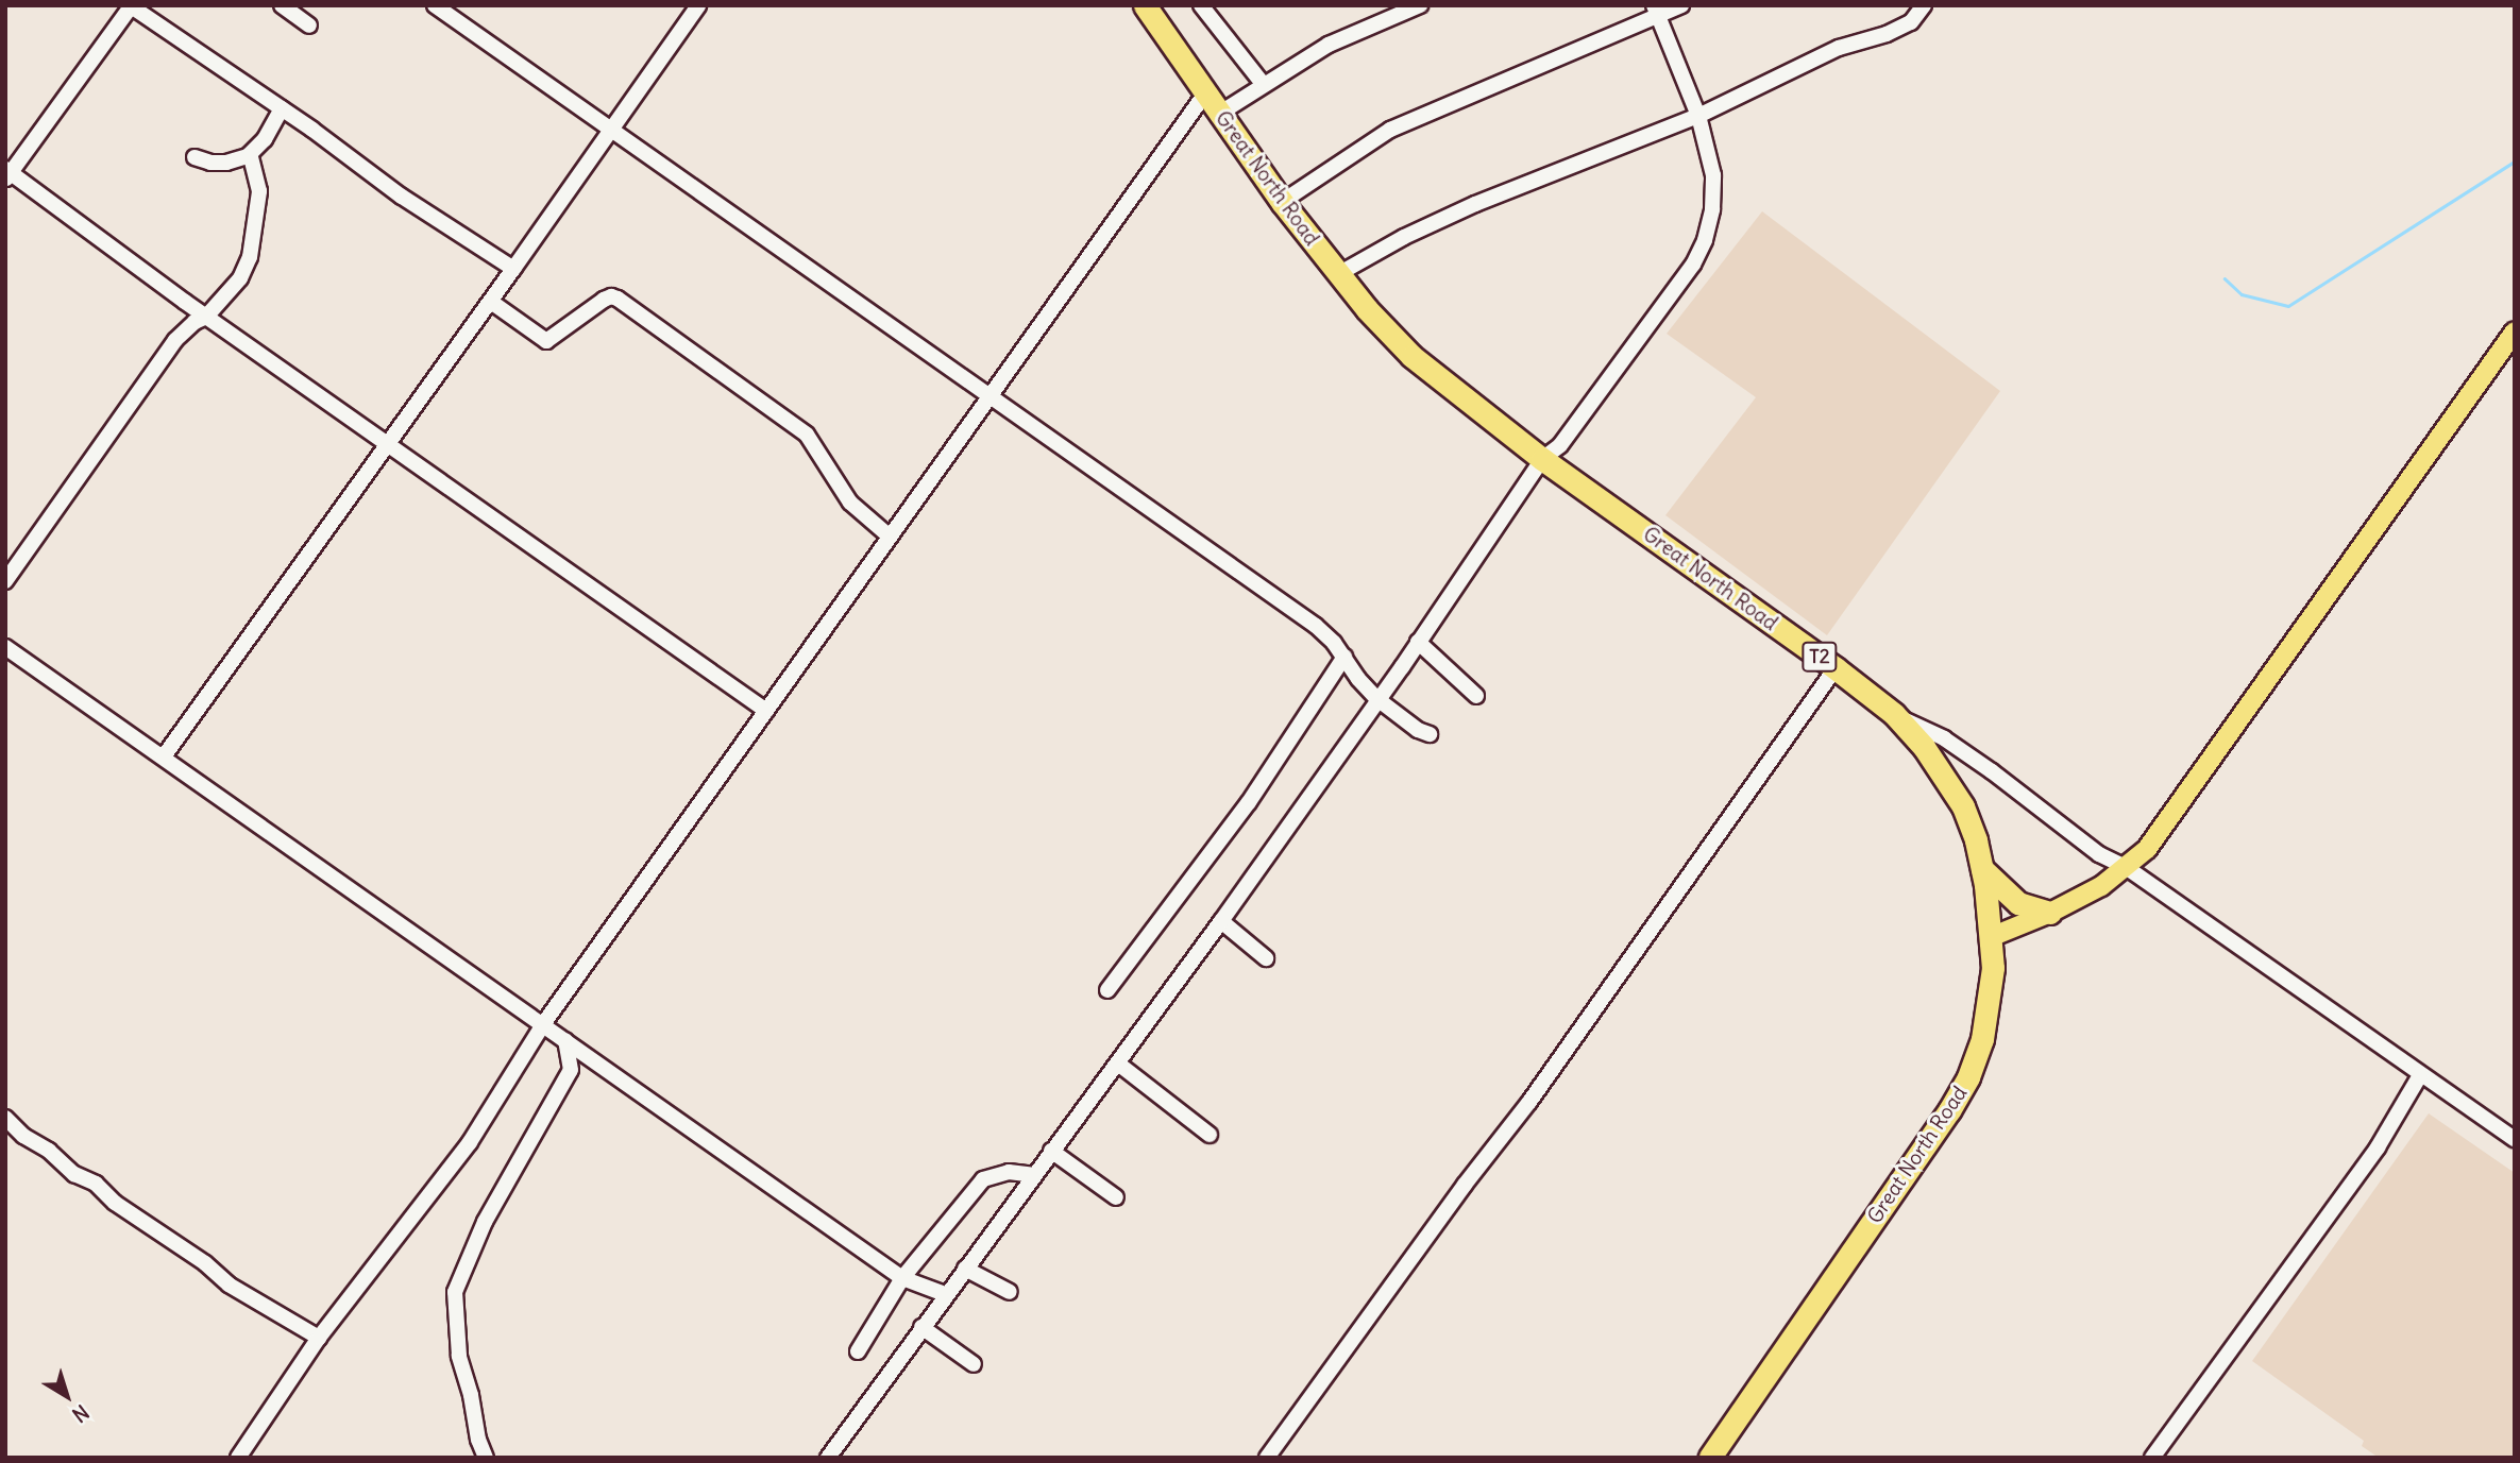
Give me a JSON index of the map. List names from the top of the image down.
{
  "streets": {
    "highway": ["Great North Road", "T2"]
  },
  "north": "bottom right"
}
